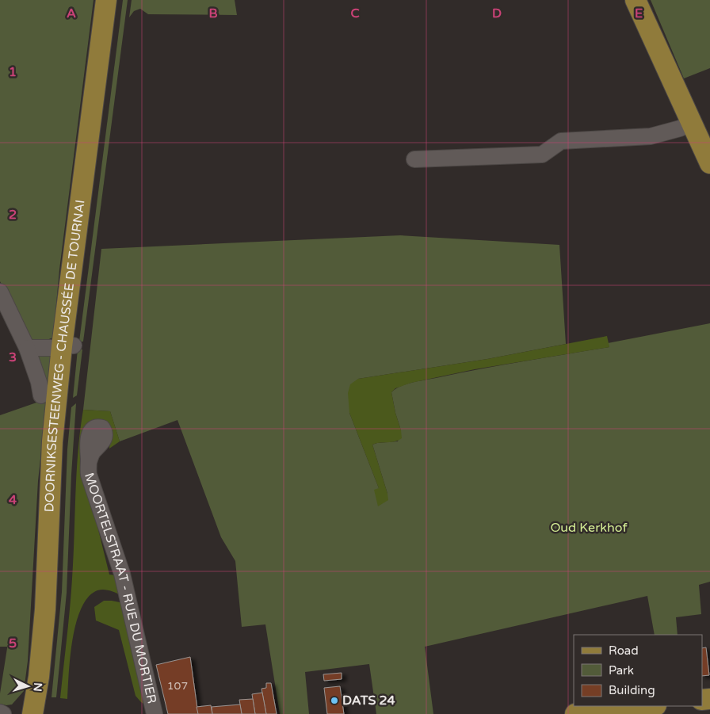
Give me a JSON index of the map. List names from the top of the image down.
{
  "streets": {
    "main road": ["DOORNIKSESTEENWEG - CHAUSSÉE DE TOURNAI"],
    "street": ["MOORTELSTRAAT - RUE DU MORTIER"]
  },
  "parks": ["Oud Kerkhof"],
  "places": ["DATS 24"],
  "house_numbers": ["107"],
  "legend": ["Road", "Park", "Building"],
  "north": "right",
  "grid": {
    "columns": [
      "A",
      "B",
      "C",
      "D",
      "E"
    ],
    "rows": [
      "1",
      "2",
      "3",
      "4",
      "5"
    ]
  }
}
